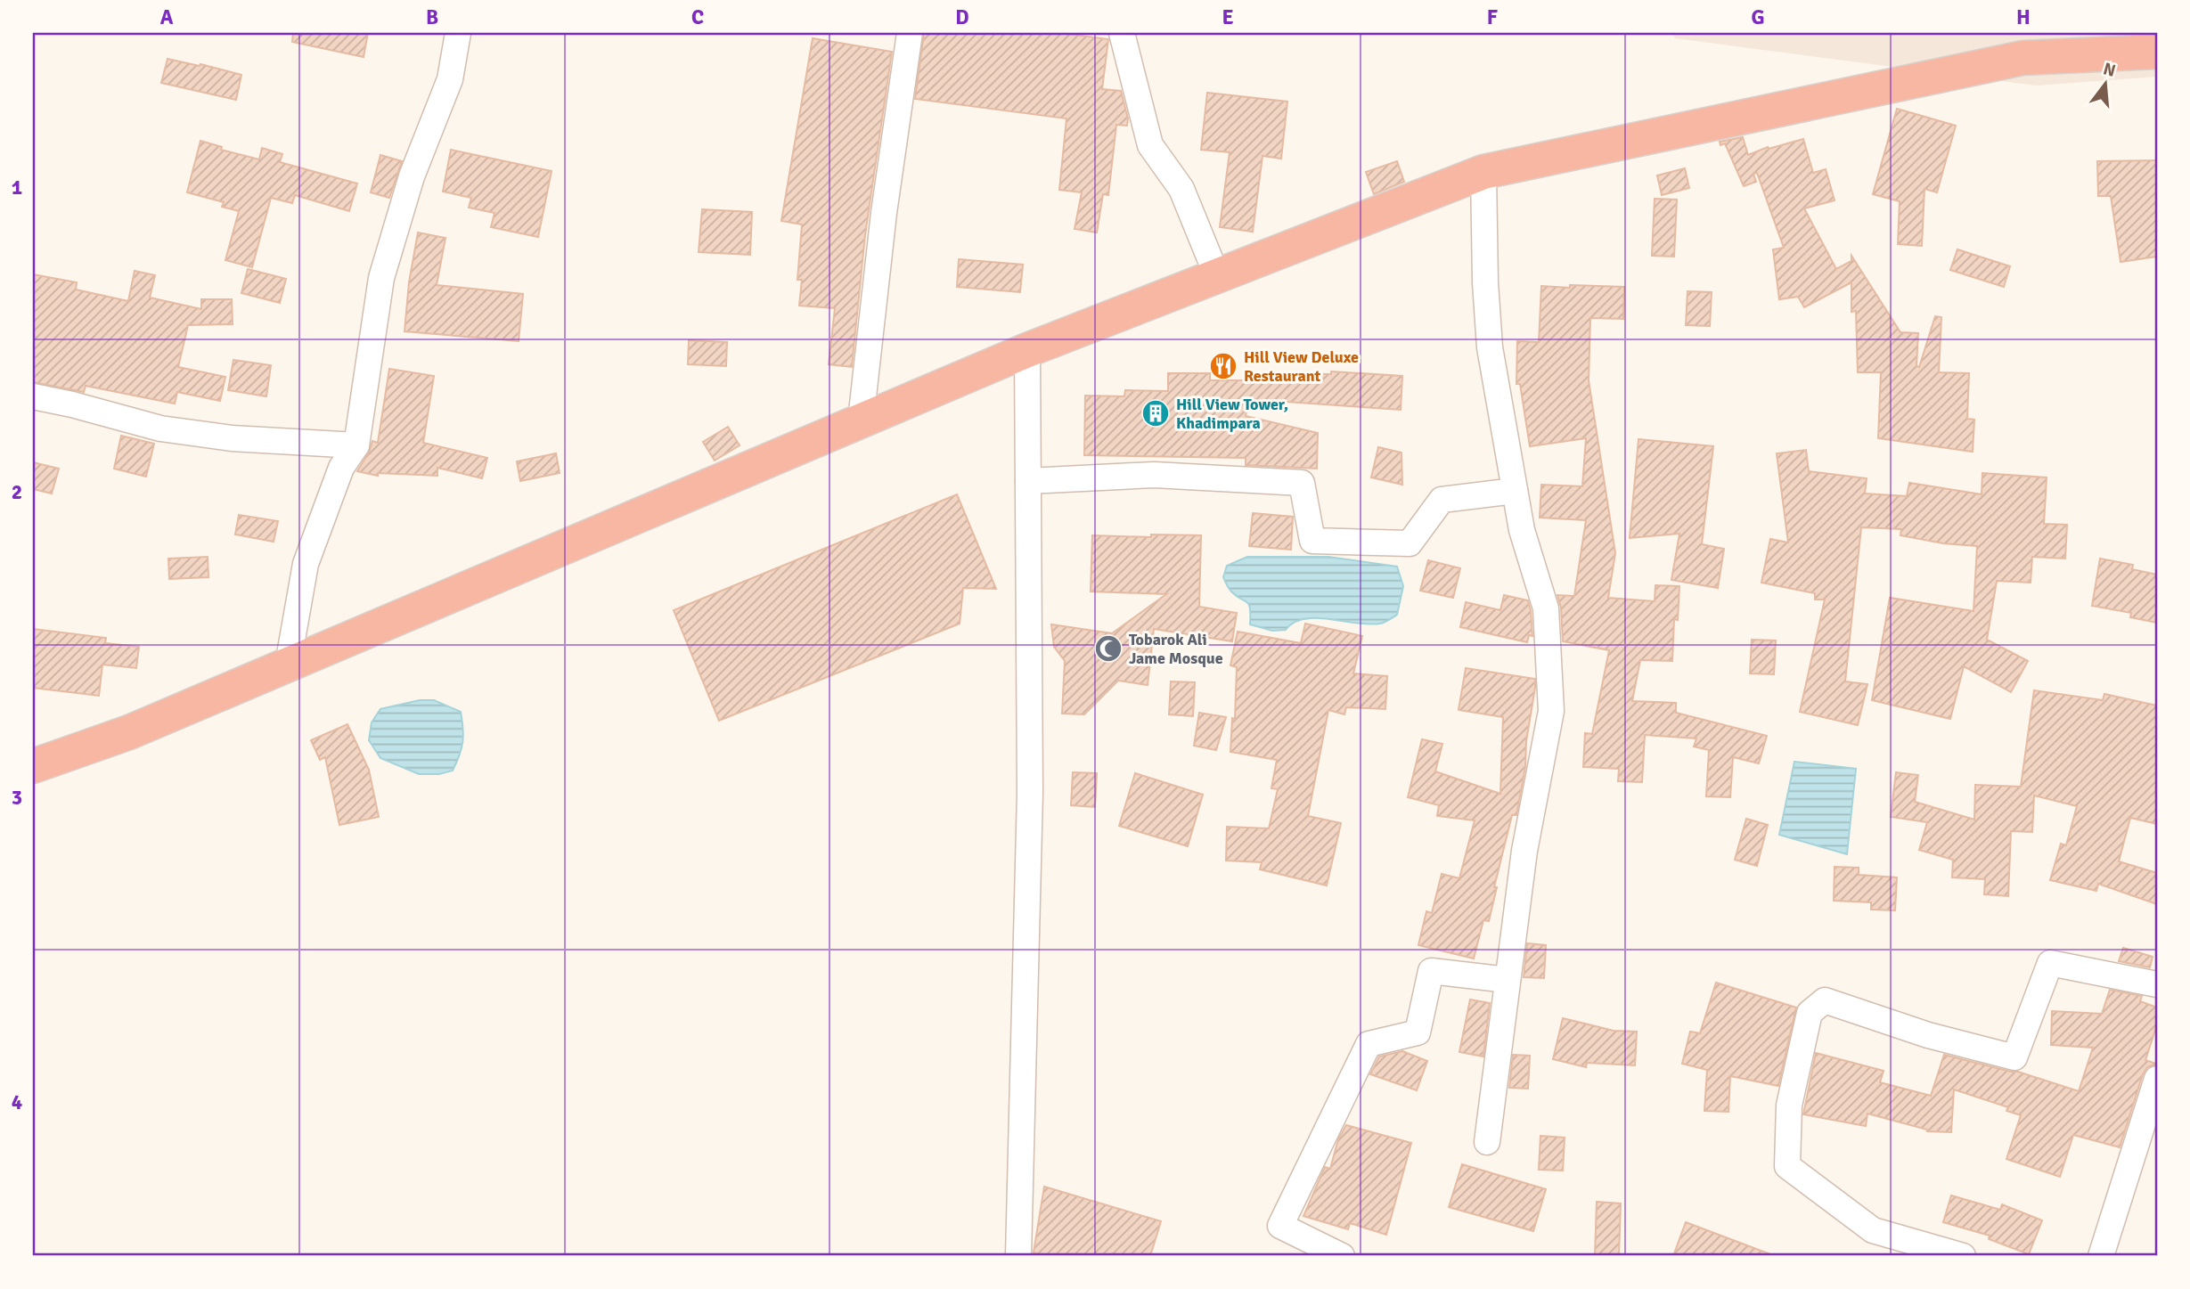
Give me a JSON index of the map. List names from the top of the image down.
{
  "places": {
    "restaurant": ["Hill View Deluxe Restaurant"],
    "building": ["Hill View Tower, Khadimpara"],
    "mosque": ["Tobarok Ali Jame Mosque"]
  },
  "north": "top",
  "grid": {
    "columns": [
      "A",
      "B",
      "C",
      "D",
      "E",
      "F",
      "G",
      "H"
    ],
    "rows": [
      "1",
      "2",
      "3",
      "4"
    ]
  }
}
